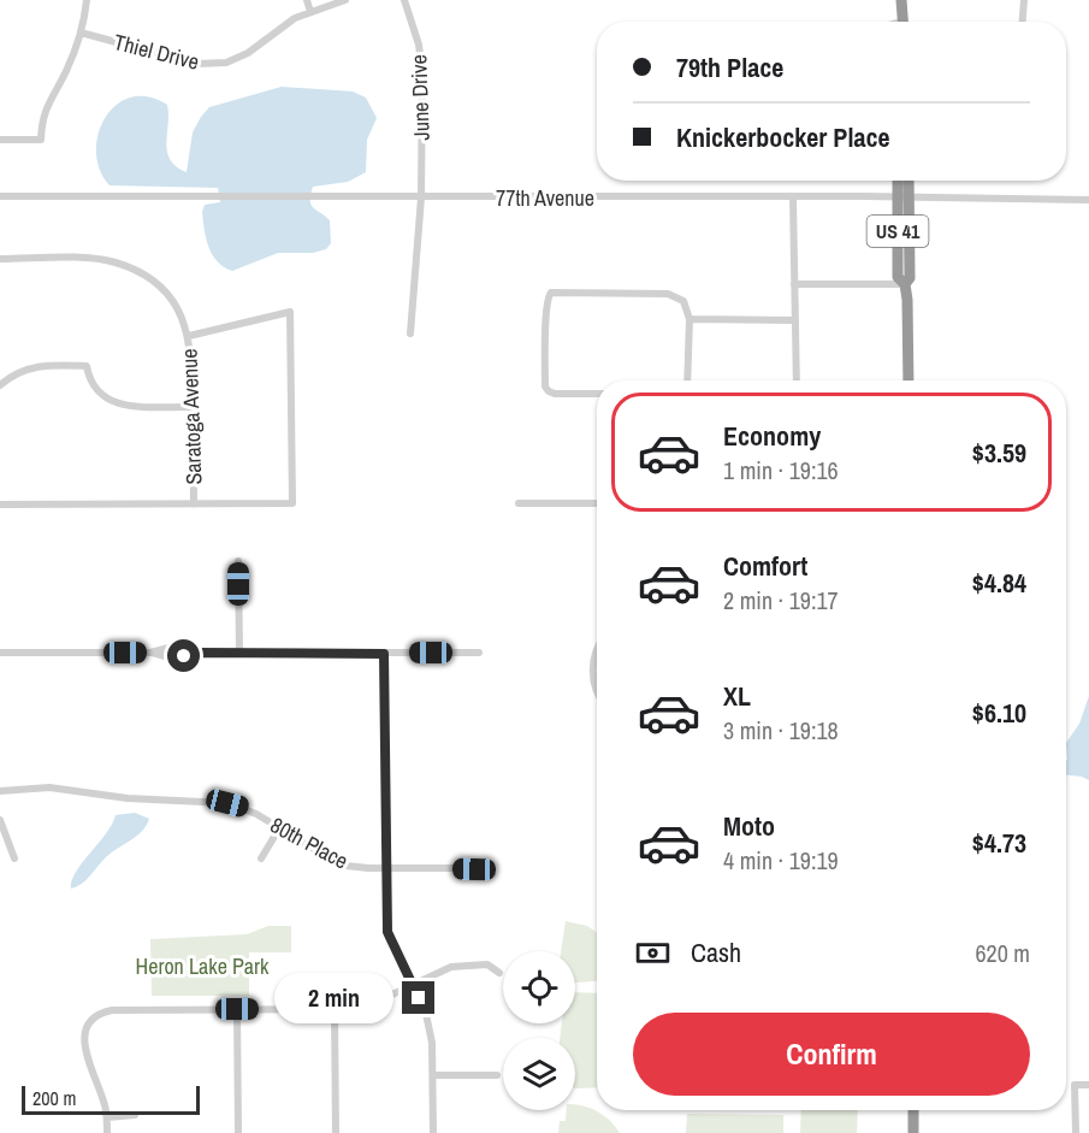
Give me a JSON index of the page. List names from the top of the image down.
{
  "streets": {
    "highway": ["US 41"],
    "street": [
      "Thiel Drive",
      "June Drive",
      "77th Avenue",
      "Saratoga Avenue",
      "80th Place"
    ]
  },
  "crossings": [
    ["June Drive", "77th Avenue"],
    ["77th Avenue", "US 41"]
  ],
  "parks": ["Heron Lake Park"],
  "scale_bar": "200 m",
  "page": {
    "banner": ["79th Place", "Knickerbocker Place"],
    "list": [
      {
        "name": "Economy",
        "note": "1 min · 19:16",
        "value": "$3.59"
      },
      {
        "name": "Comfort",
        "note": "2 min · 19:17",
        "value": "$4.84"
      },
      {
        "name": "XL",
        "note": "3 min · 19:18",
        "value": "$6.10"
      },
      {
        "name": "Moto",
        "note": "4 min · 19:19",
        "value": "$4.73"
      }
    ],
    "pay": ["Cash", "620 m"],
    "bubble": "2 min",
    "buttons": "Confirm",
    "scale": "200 m"
  }
}
